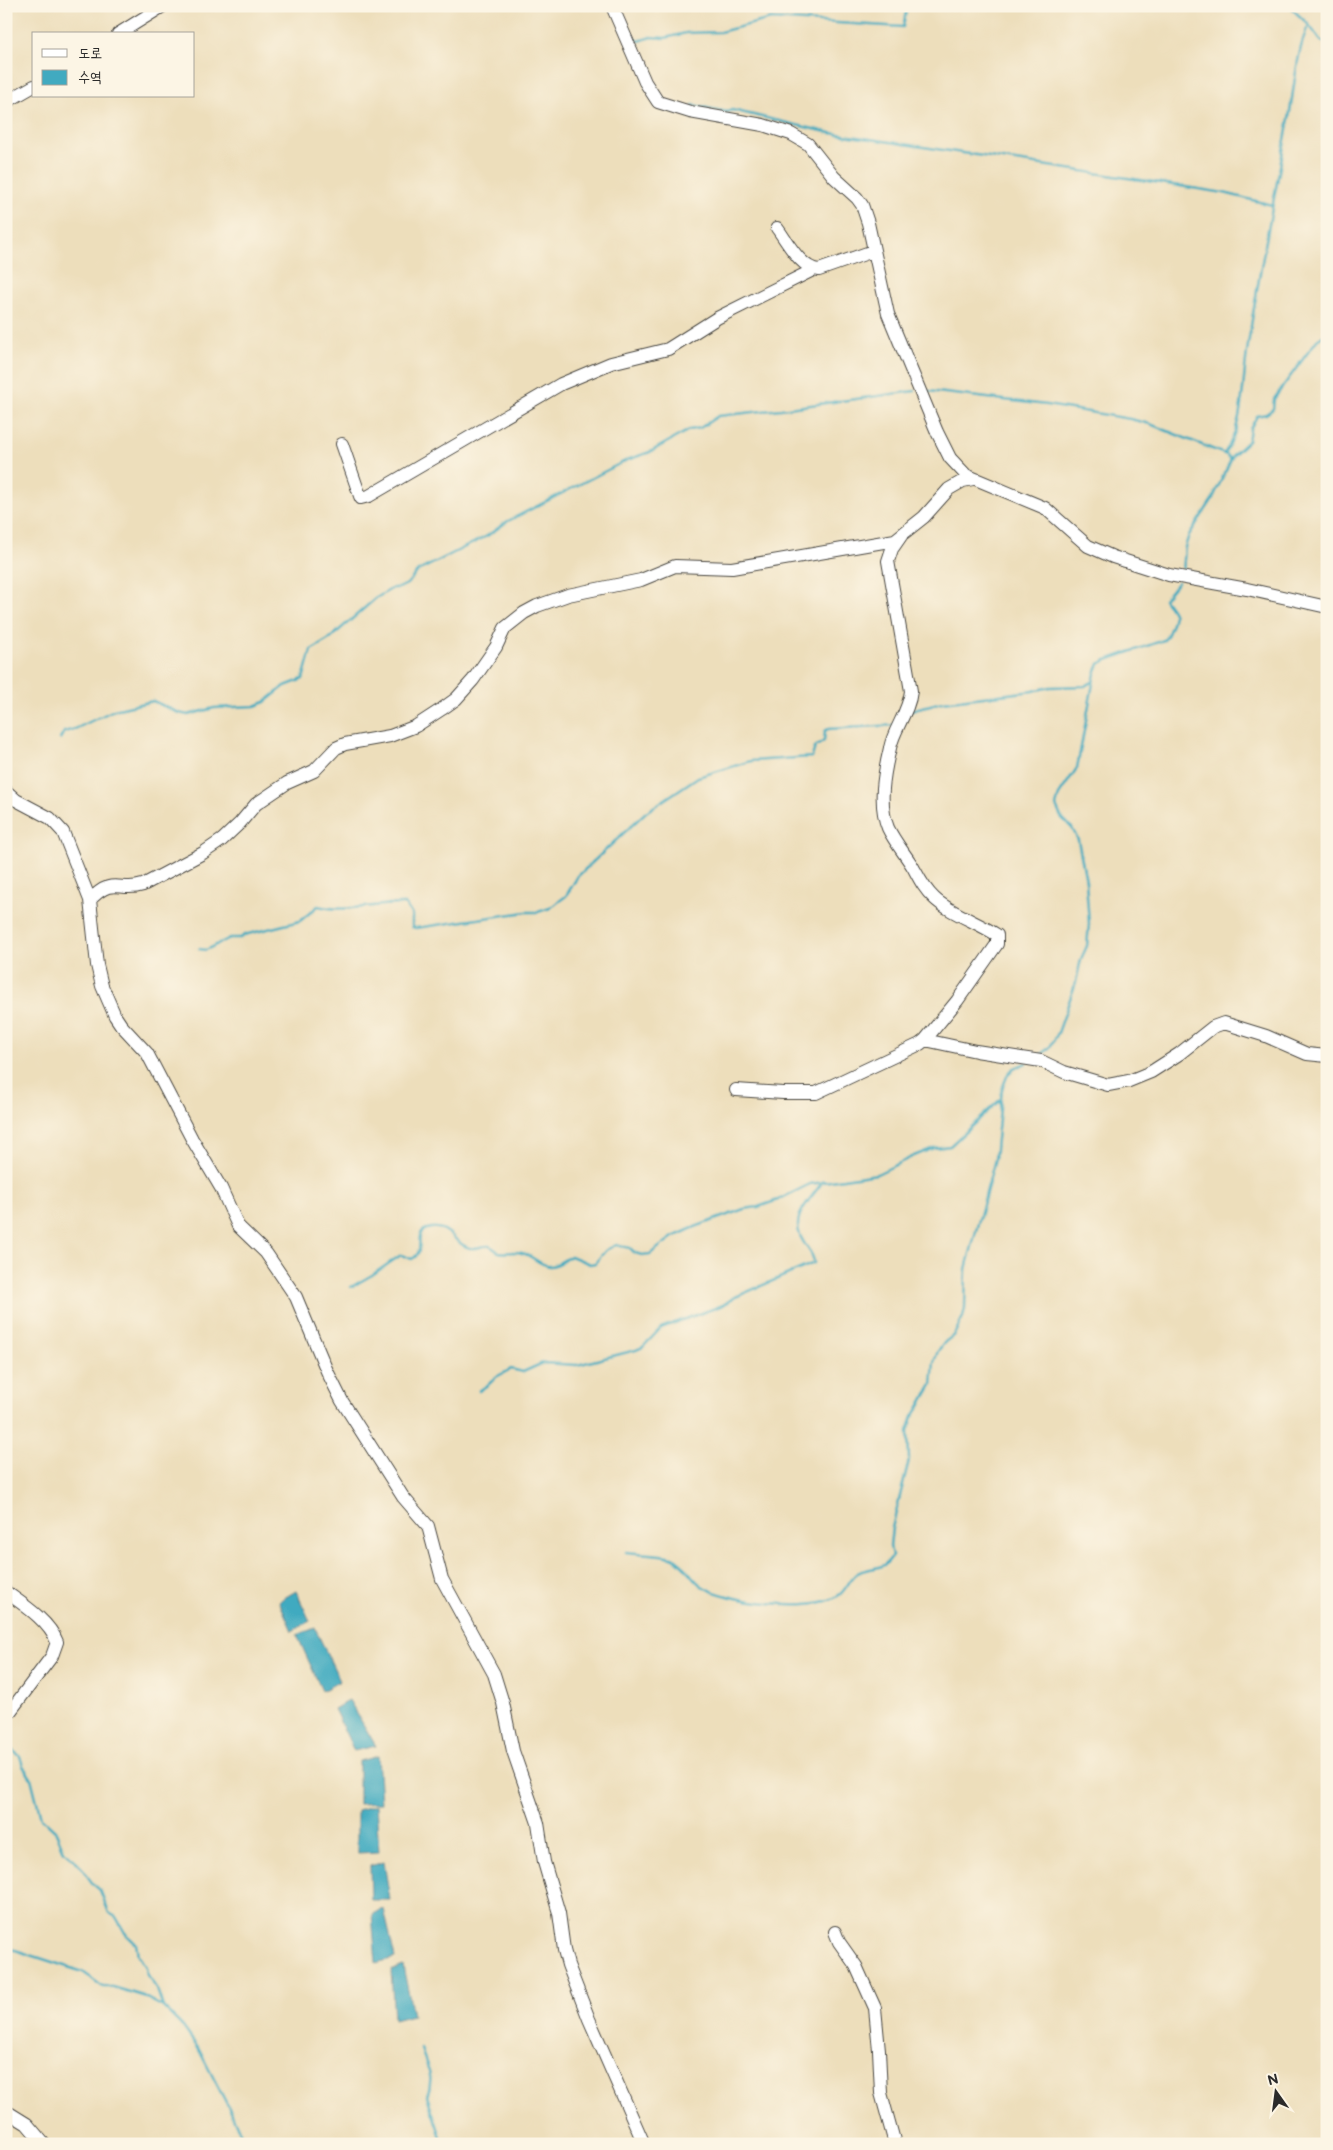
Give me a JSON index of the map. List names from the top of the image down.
{
  "legend": ["도로", "수역"],
  "north": "top"
}
